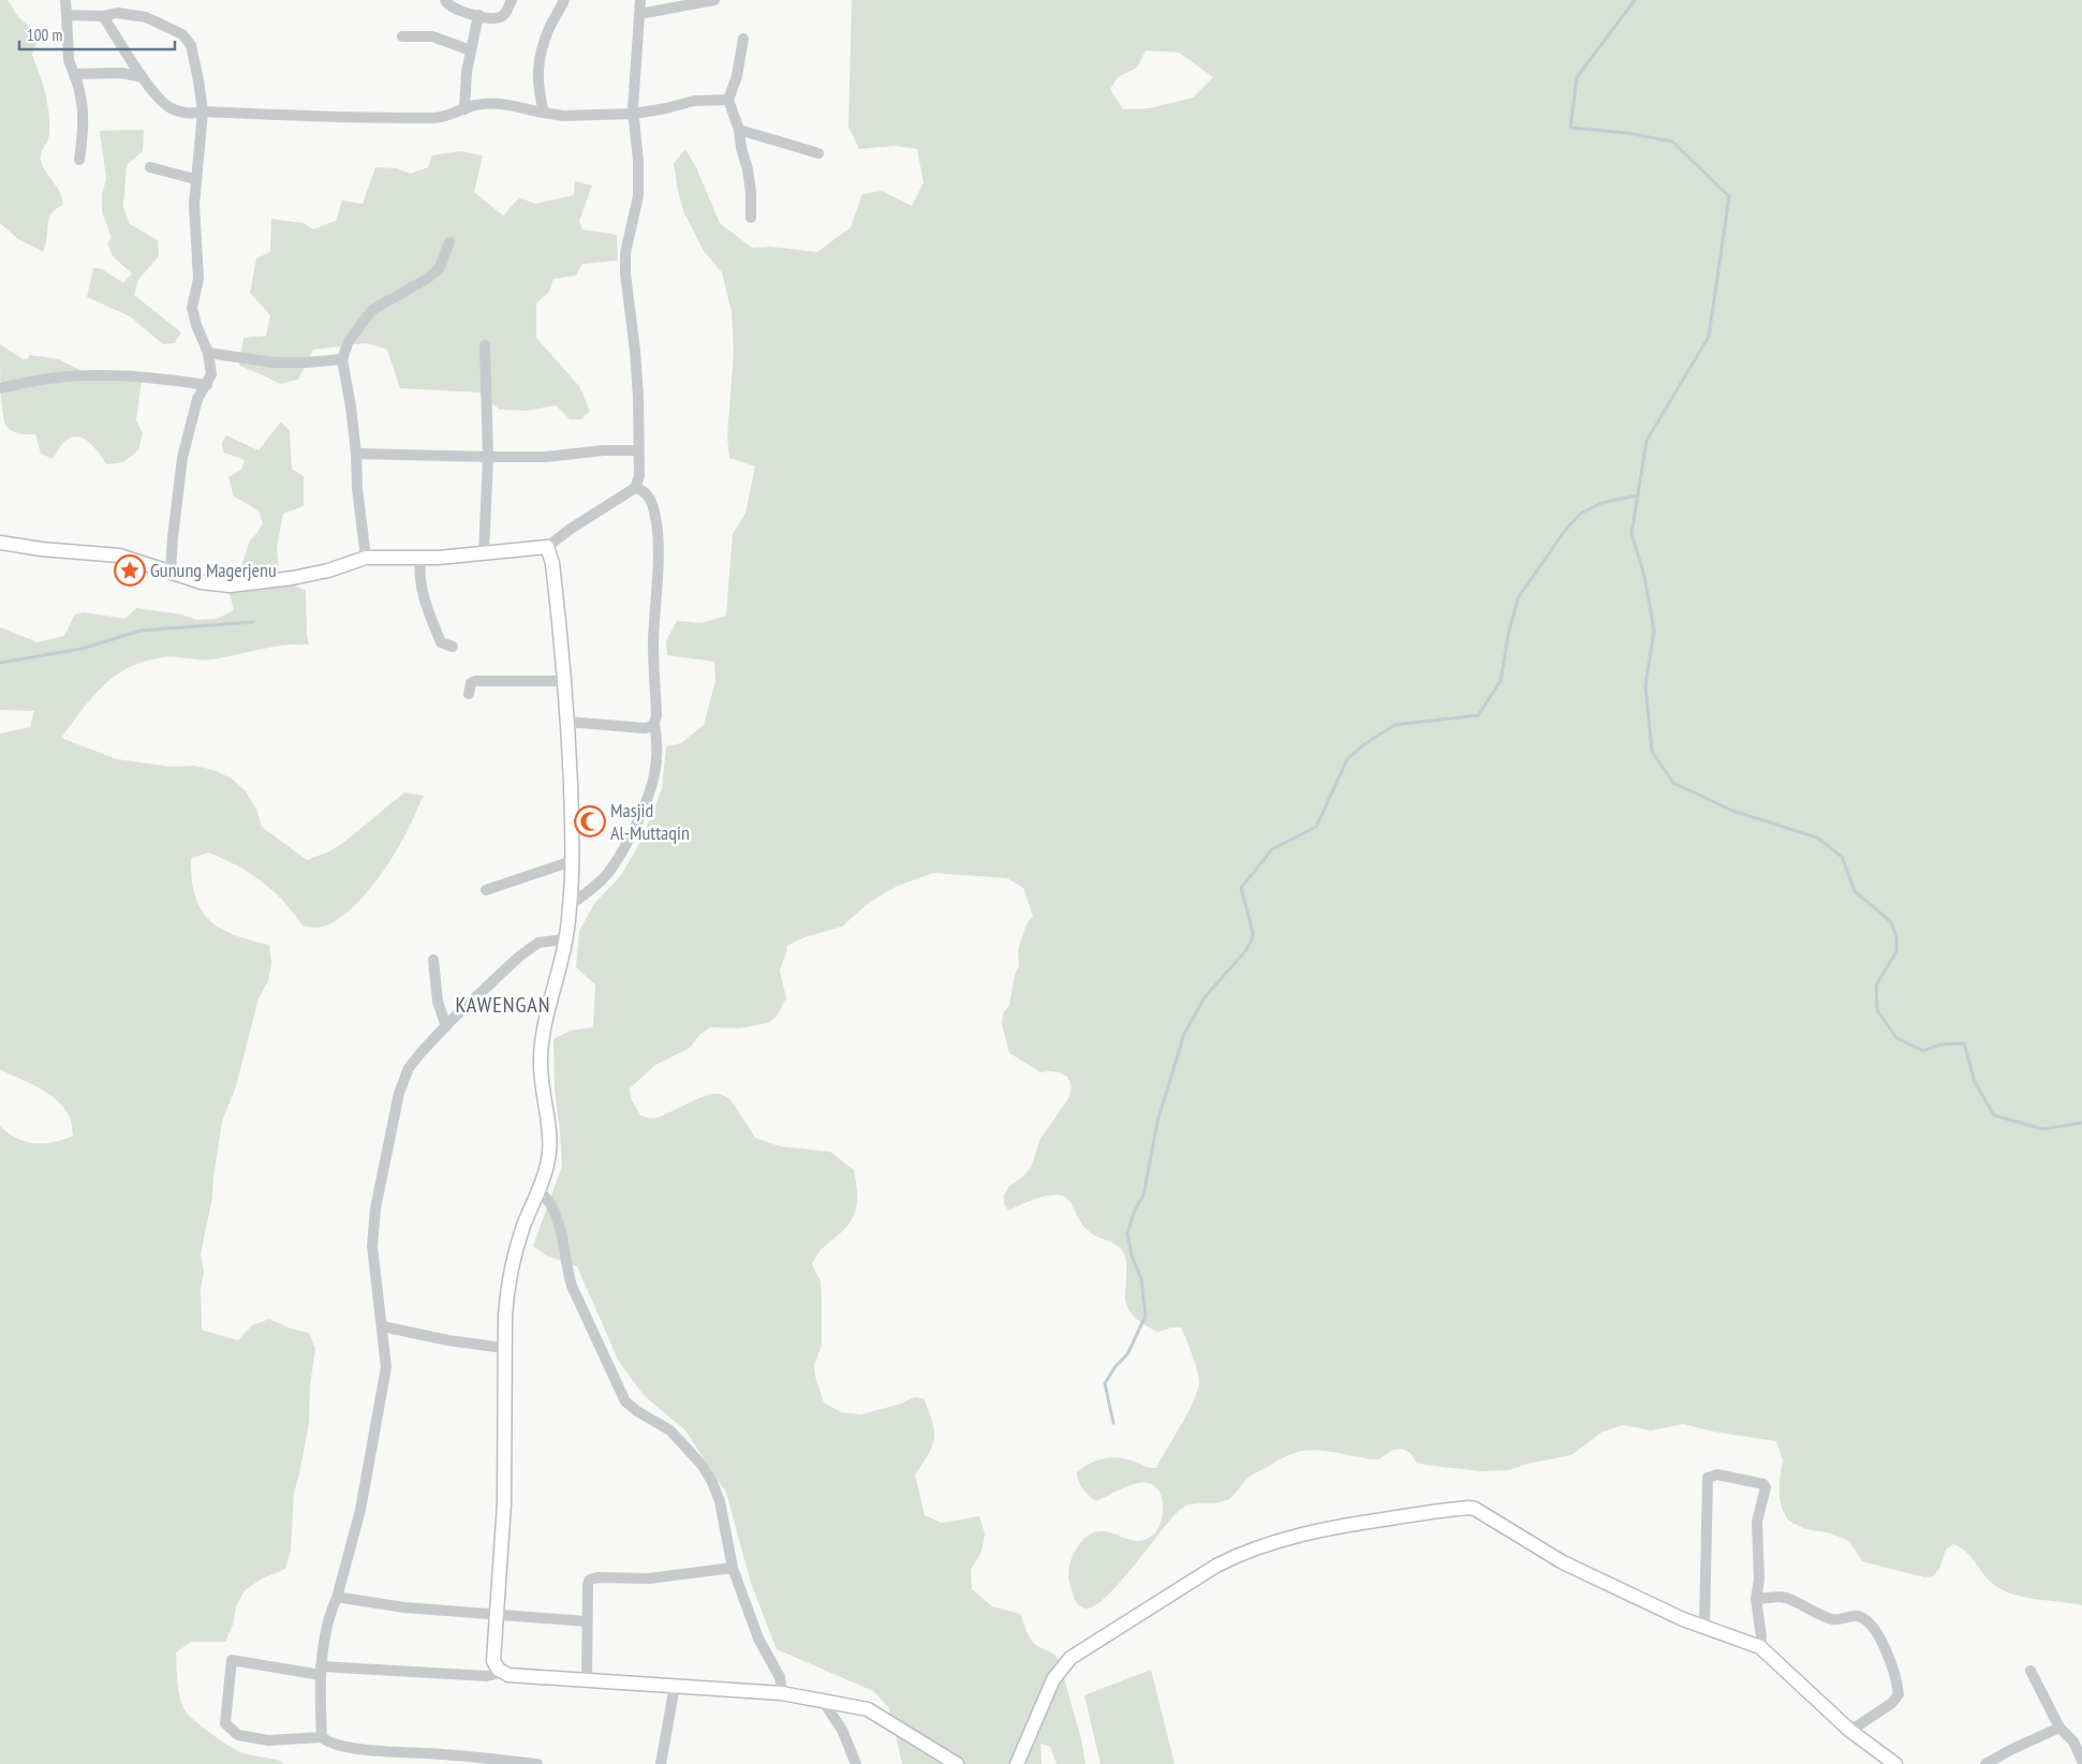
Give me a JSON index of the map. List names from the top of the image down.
{
  "districts": ["KAWENGAN"],
  "places": {
    "place": ["Gunung Magerjenu"],
    "mosque": ["Masjid Al-Muttaqin"]
  },
  "scale_bar": "100 m"
}
